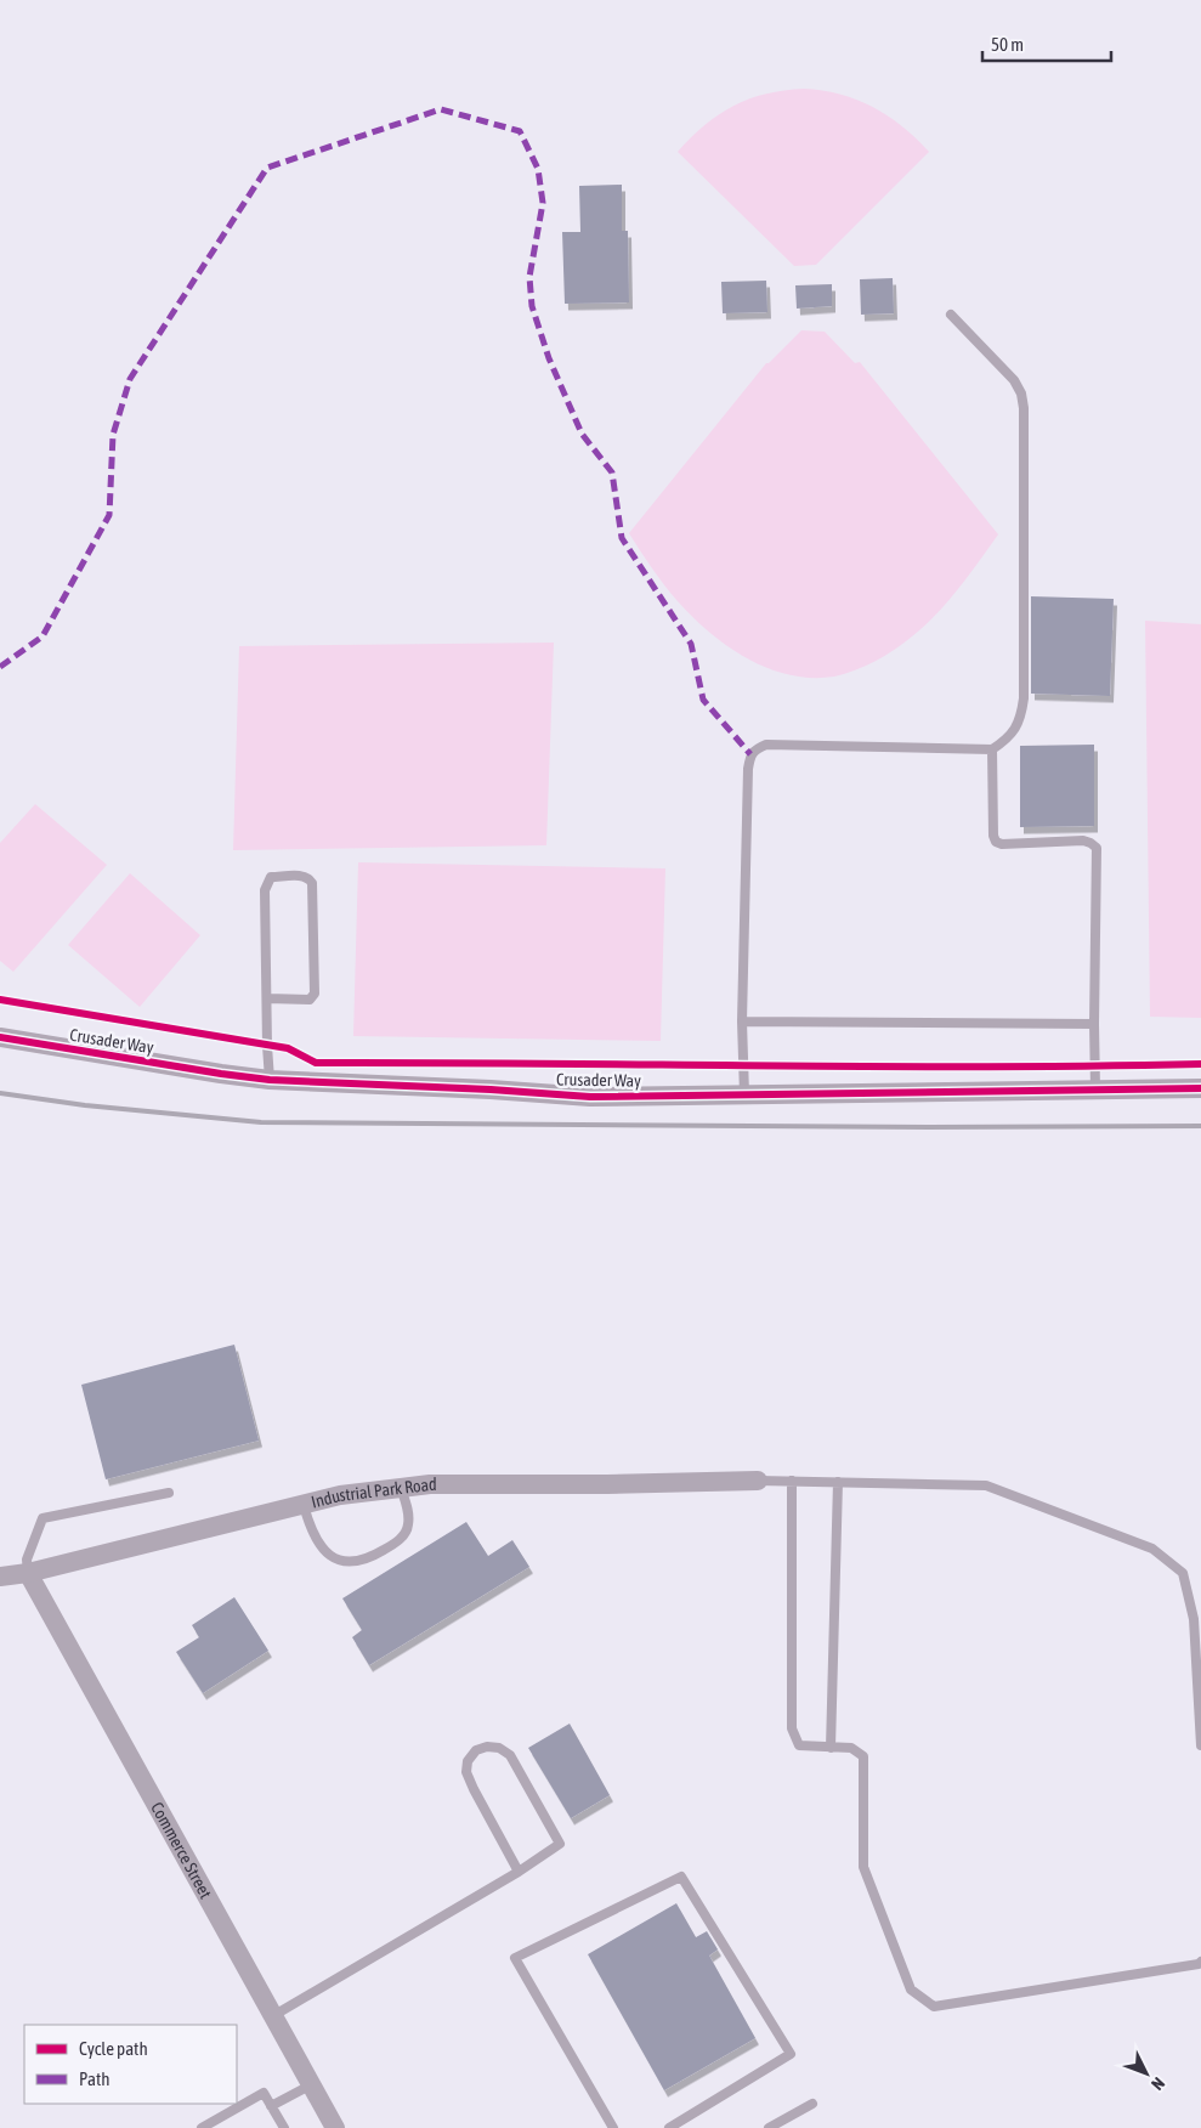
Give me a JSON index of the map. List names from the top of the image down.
{
  "streets": {
    "street": ["Crusader Way", "Industrial Park Road", "Commerce Street"]
  },
  "crossings": [
    ["Industrial Park Road", "Commerce Street"]
  ],
  "legend": ["Cycle path", "Path"],
  "scale_bar": "50 m",
  "north": "bottom right"
}
